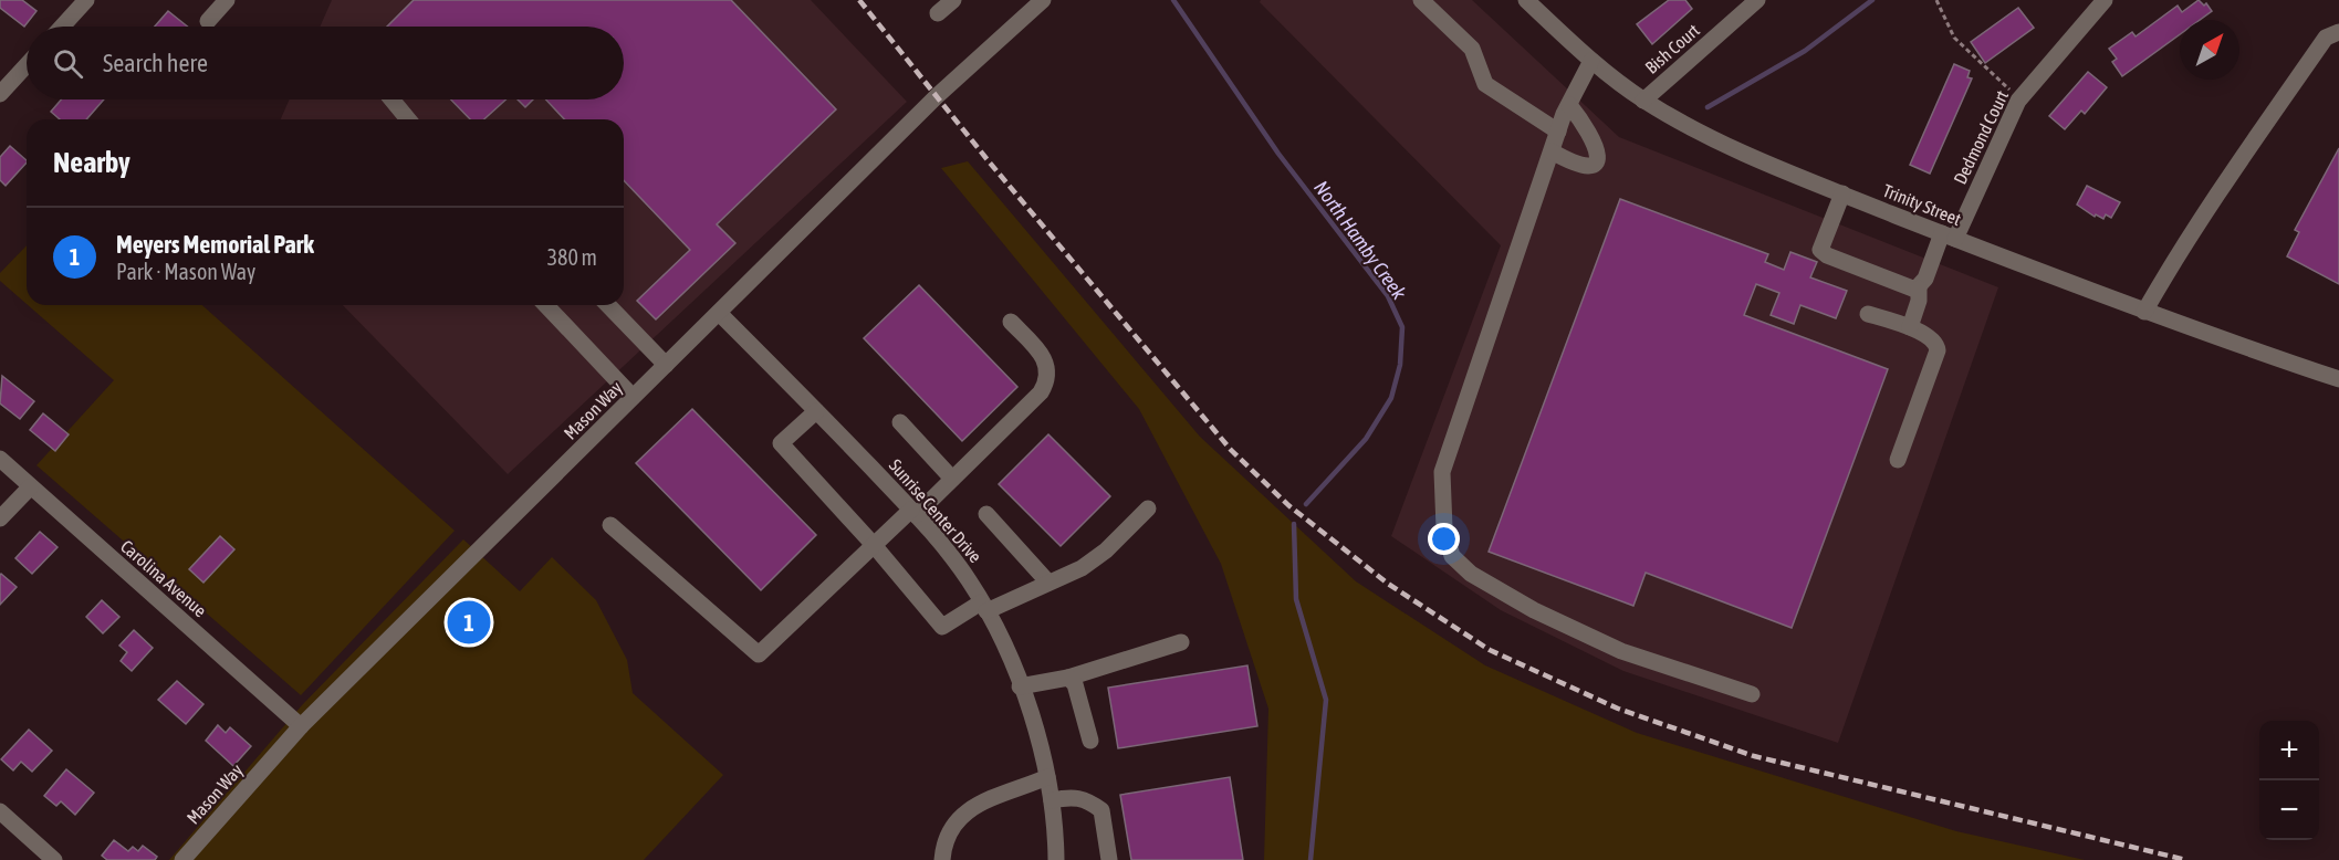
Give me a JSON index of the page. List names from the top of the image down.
{
  "streets": {
    "street": [
      "Bish Court",
      "Dedmond Court",
      "Trinity Street",
      "Mason Way",
      "Sunrise Center Drive",
      "Carolina Avenue"
    ]
  },
  "crossings": [
    ["Bish Court", "Trinity Street"],
    ["Dedmond Court", "Trinity Street"],
    ["Mason Way", "Sunrise Center Drive"],
    ["Mason Way", "Carolina Avenue"]
  ],
  "water": ["North Hamby Creek"],
  "north": "top right",
  "page": {
    "search": "Search here",
    "heading": "Nearby",
    "list": [
      {
        "mark": "1",
        "name": "Meyers Memorial Park",
        "note": "Park · Mason Way",
        "value": "380 m"
      }
    ],
    "pins": "1",
    "map_buttons": ["+", "−"]
  }
}
